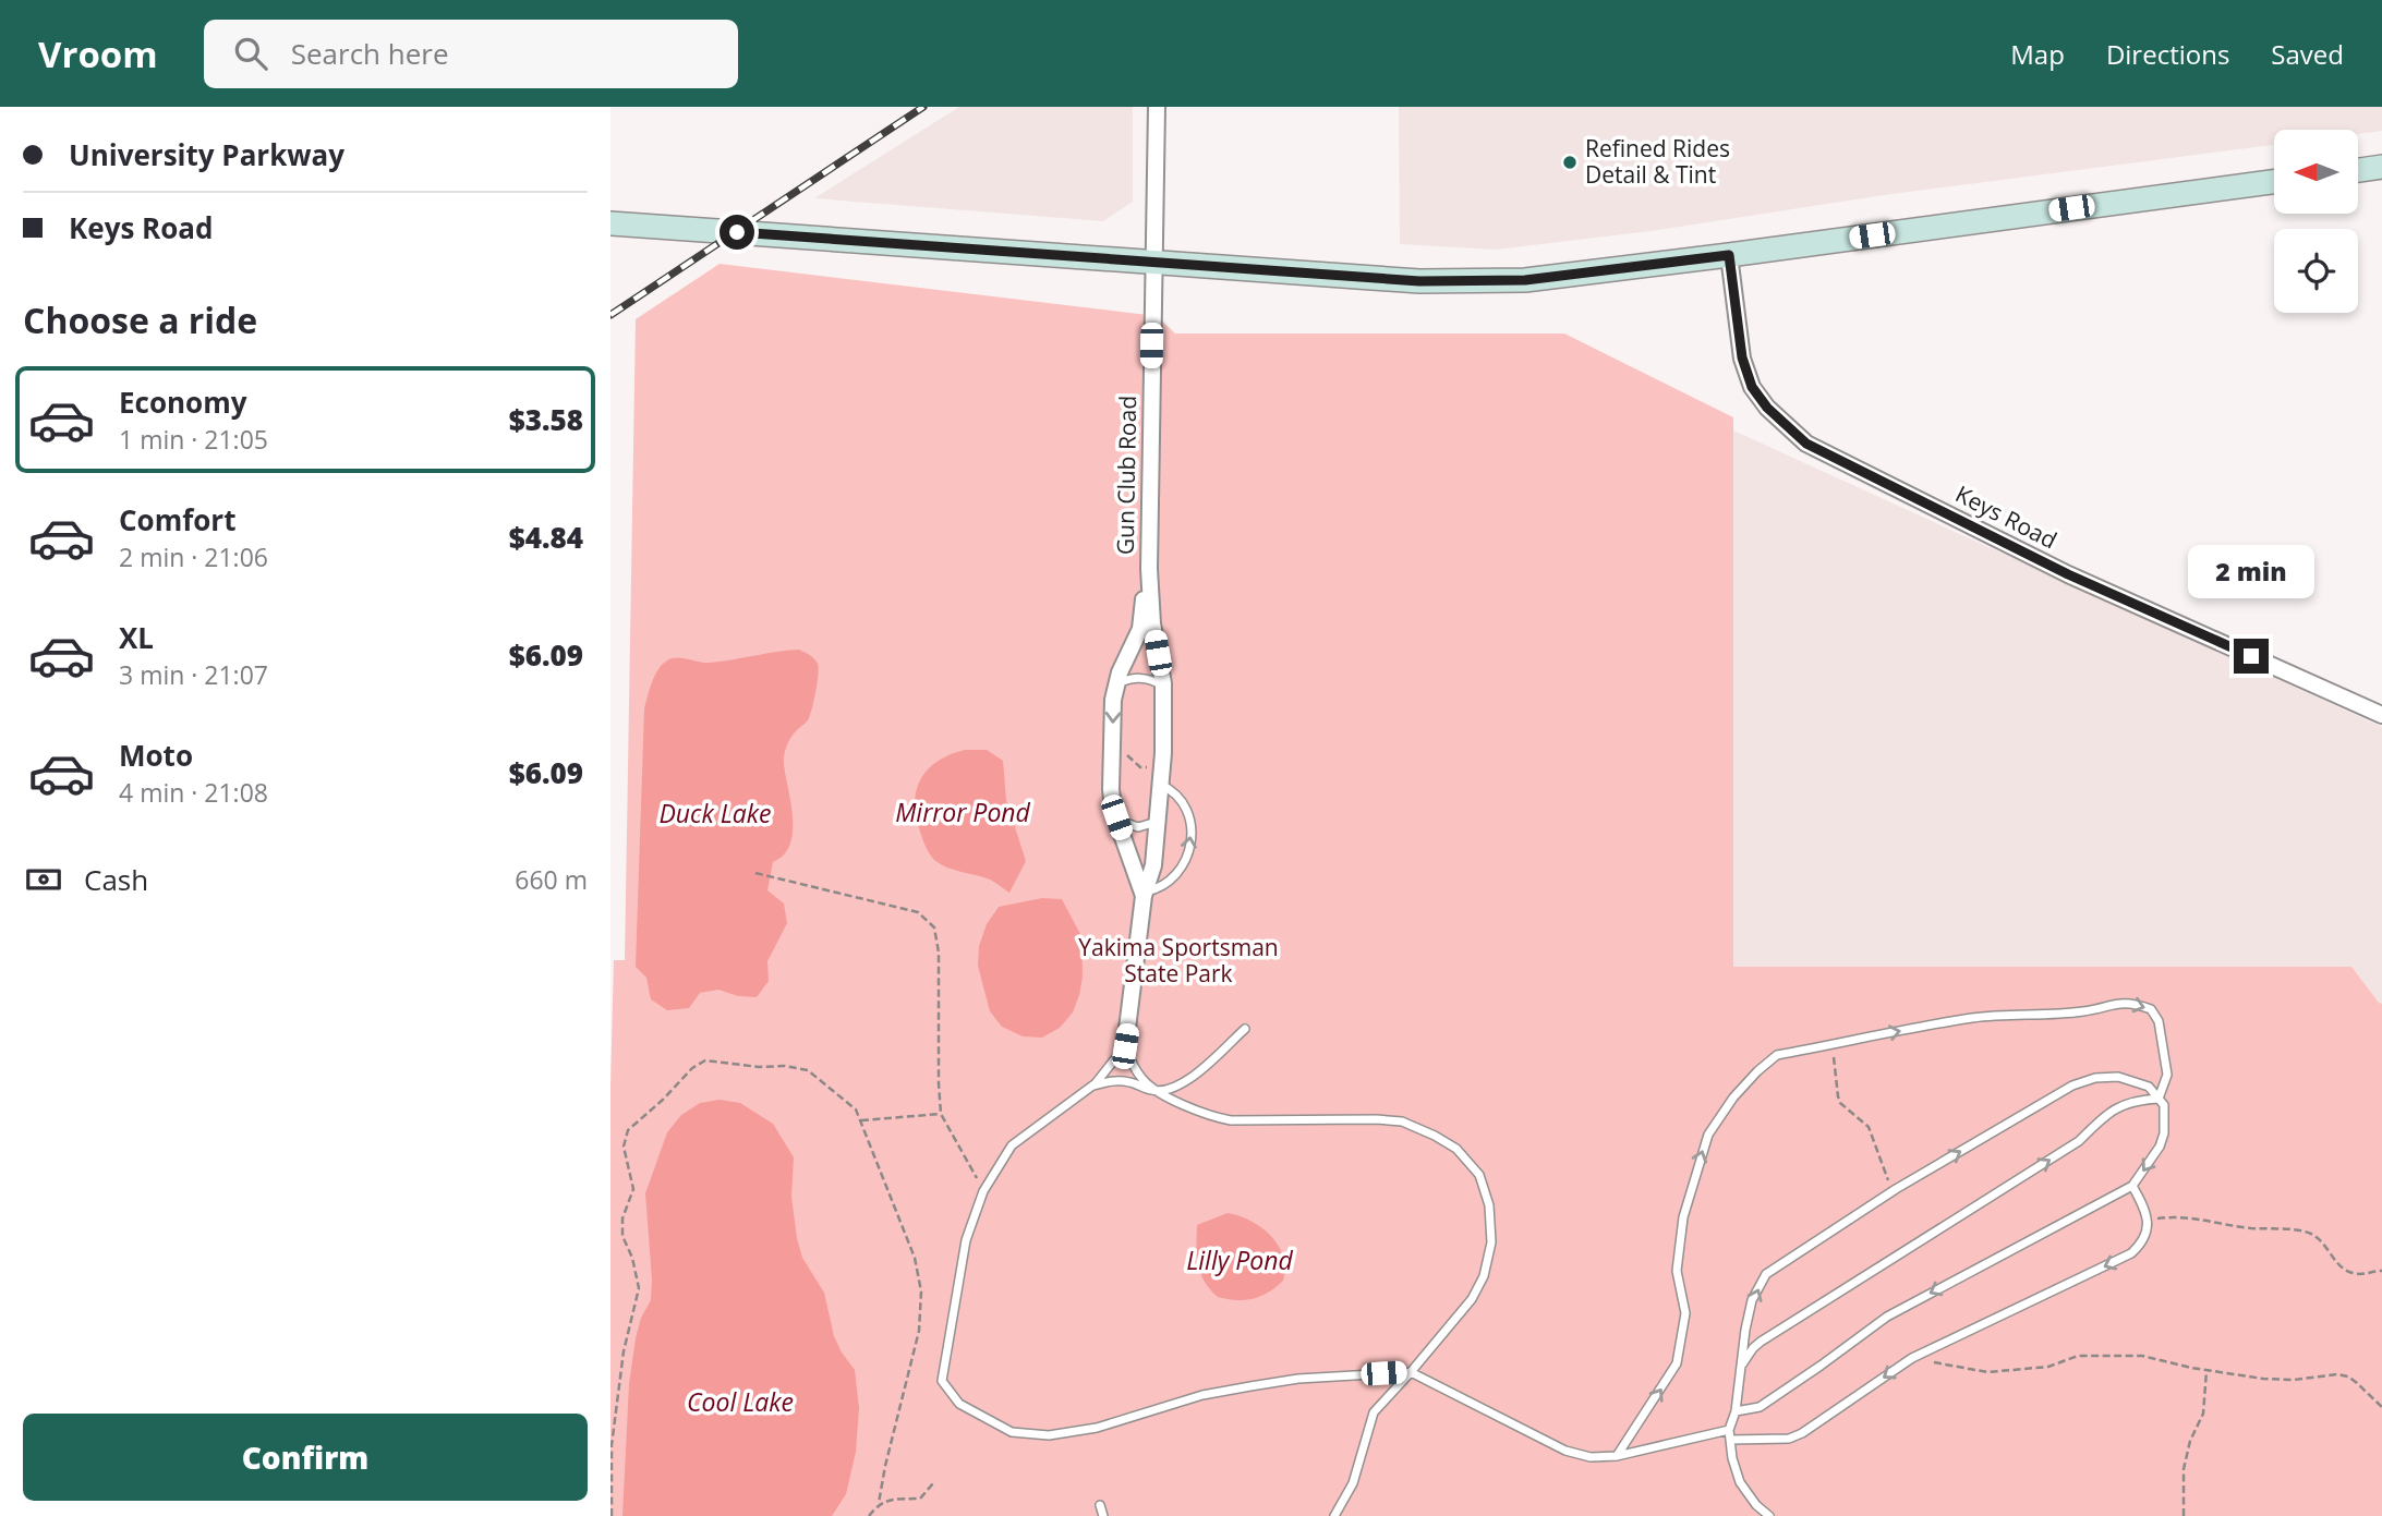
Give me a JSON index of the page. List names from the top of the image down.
{
  "streets": {
    "street": ["Gun Club Road", "Keys Road"]
  },
  "water": [
    "Mirror Pond",
    "Duck Lake",
    "Lilly Pond",
    "Cool Lake"
  ],
  "parks": ["Yakima Sportsman State Park"],
  "places": ["Refined Rides Detail & Tint"],
  "north": "left",
  "page": {
    "header": "Vroom",
    "search": "Search here",
    "nav": ["Map", "Directions", "Saved"],
    "banner": ["University Parkway", "Keys Road"],
    "heading": "Choose a ride",
    "list": [
      {
        "name": "Economy",
        "note": "1 min · 21:05",
        "value": "$3.58"
      },
      {
        "name": "Comfort",
        "note": "2 min · 21:06",
        "value": "$4.84"
      },
      {
        "name": "XL",
        "note": "3 min · 21:07",
        "value": "$6.09"
      },
      {
        "name": "Moto",
        "note": "4 min · 21:08",
        "value": "$6.09"
      }
    ],
    "bubble": "2 min",
    "pay": ["Cash", "660 m"],
    "buttons": "Confirm"
  }
}
